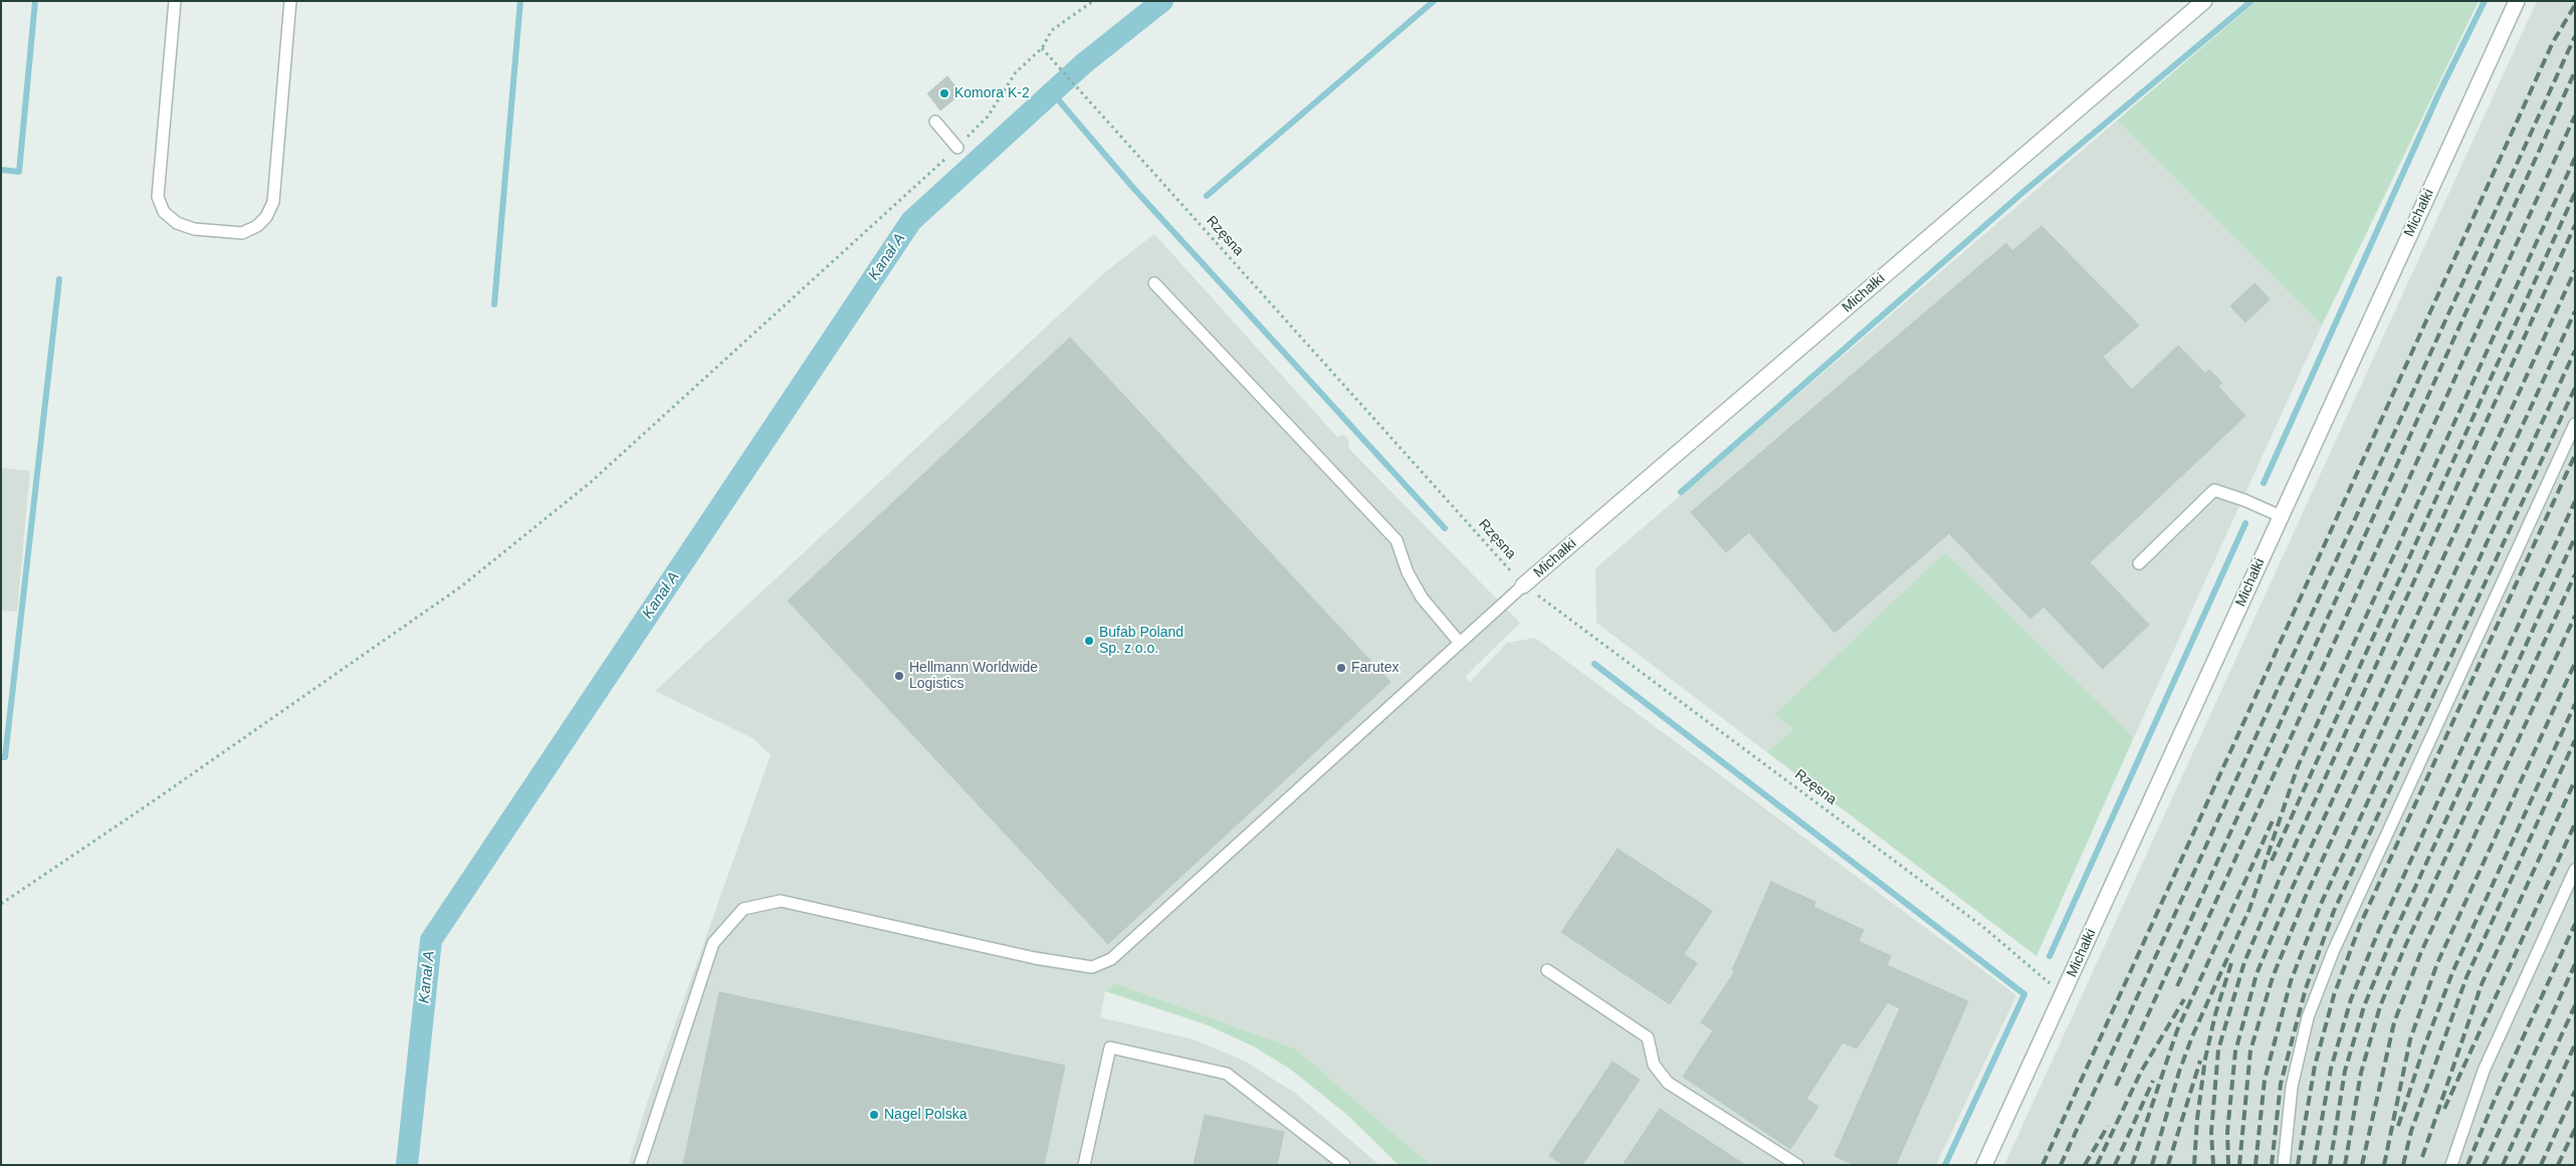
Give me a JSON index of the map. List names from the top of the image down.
{
  "streets": {
    "street": ["Michałki"],
    "path": ["Rzęsna"]
  },
  "crossings": [
    ["Michałki", "Rzęsna"]
  ],
  "water": ["Kanał A"],
  "places": [
    "Komora K-2",
    "Bufab Poland Sp. z o.o.",
    "Farutex",
    "Hellmann Worldwide Logistics",
    "Nagel Polska"
  ]
}
